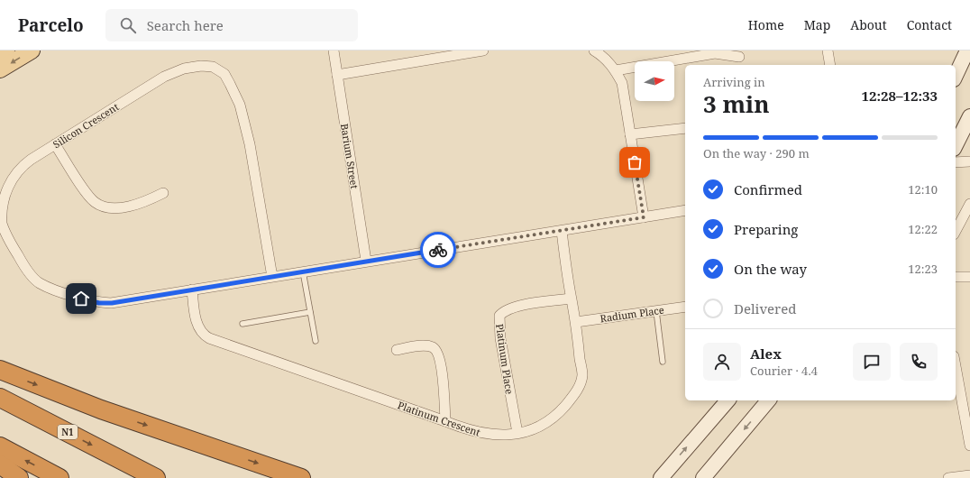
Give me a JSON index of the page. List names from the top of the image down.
{
  "streets": {
    "highway": ["N1"],
    "street": [
      "Silicon Crescent",
      "Barium Street",
      "Radium Place",
      "Platinum Place",
      "Platinum Crescent"
    ]
  },
  "crossings": [
    ["Silicon Crescent", "Barium Street"],
    ["Silicon Crescent", "Platinum Crescent"],
    ["Radium Place", "Platinum Crescent"],
    ["Platinum Place", "Platinum Crescent"]
  ],
  "north": "right",
  "page": {
    "header": "Parcelo",
    "search": "Search here",
    "nav": [
      "Home",
      "Map",
      "About",
      "Contact"
    ],
    "heading": ["3 min", "Arriving in", "12:28–12:33"],
    "panel": ["Alex", "Courier · 4.4"],
    "bar": "On the way · 290 m",
    "list": [
      ["Confirmed", "12:10"],
      ["Preparing", "12:22"],
      ["On the way", "12:23"],
      "Delivered"
    ]
  }
}
